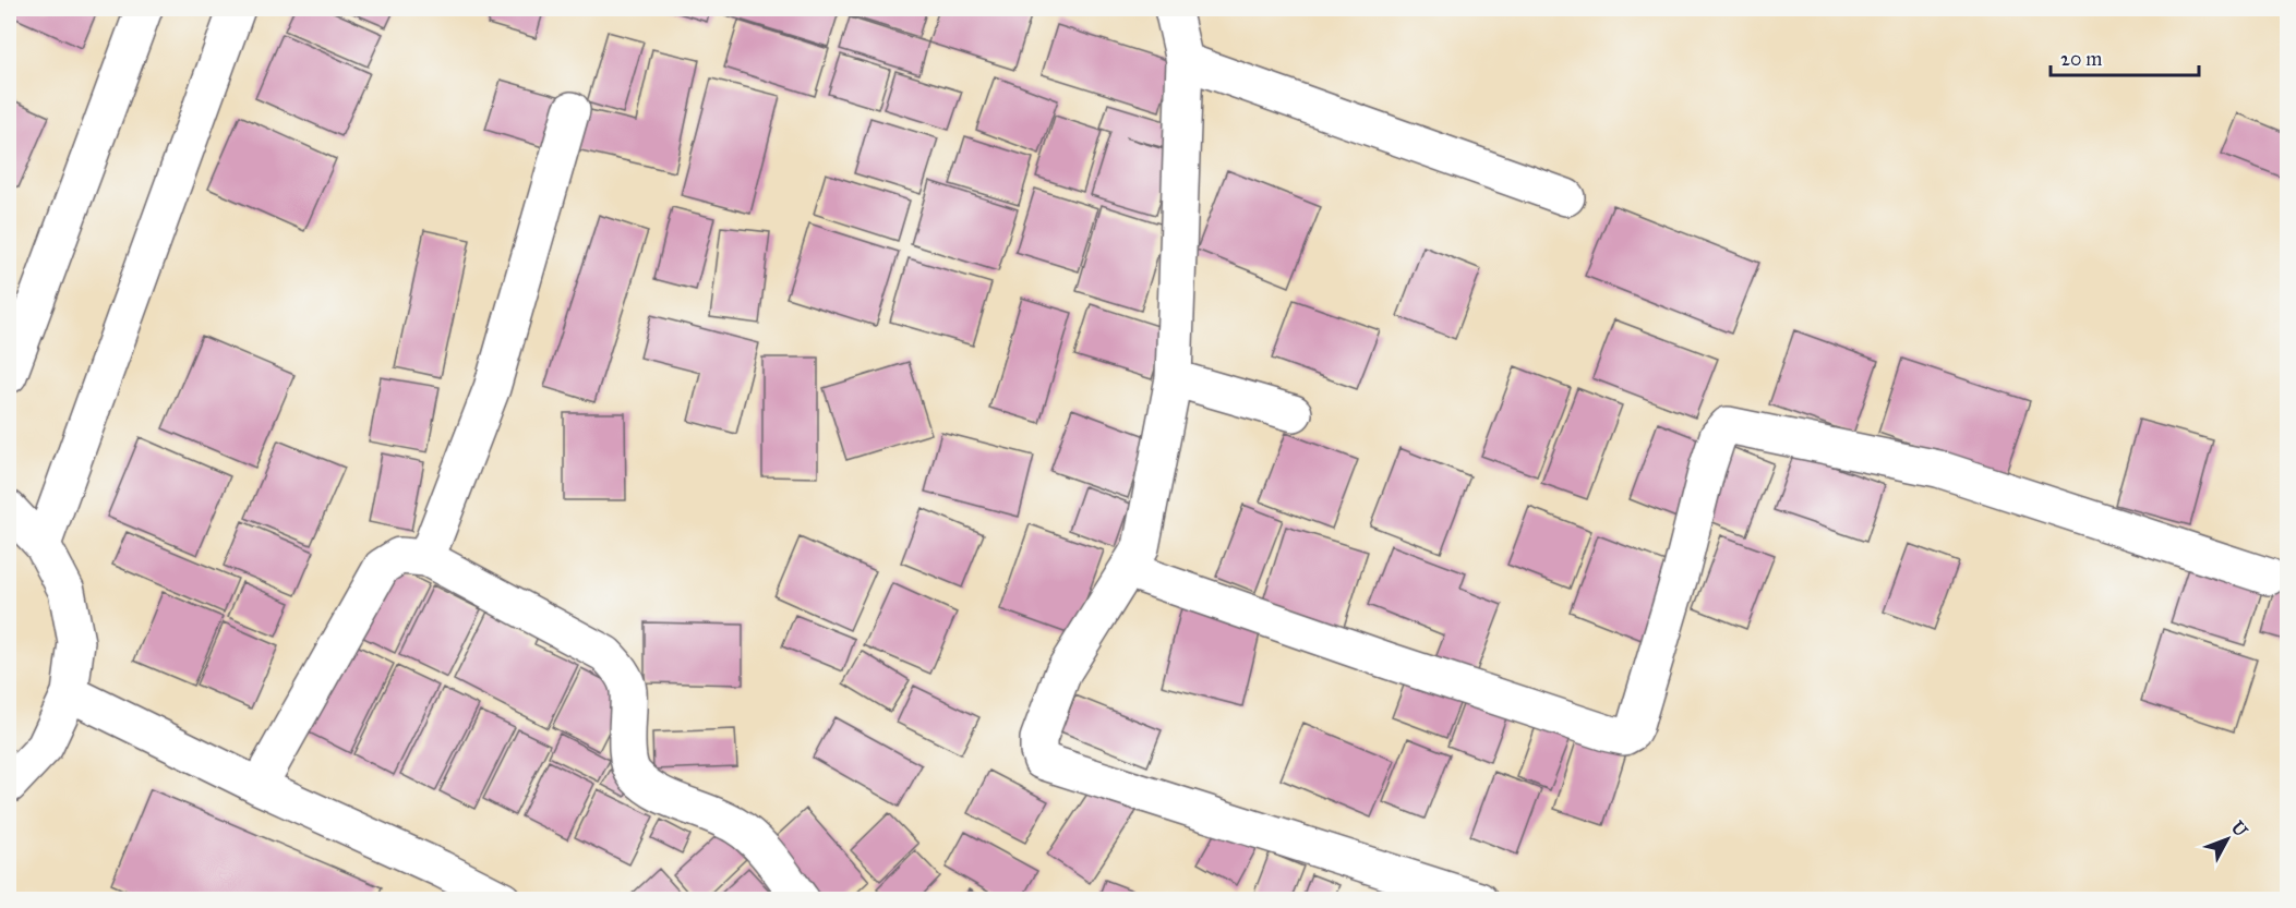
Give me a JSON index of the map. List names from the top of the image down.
{
  "scale_bar": "20 m",
  "north": "top right"
}
